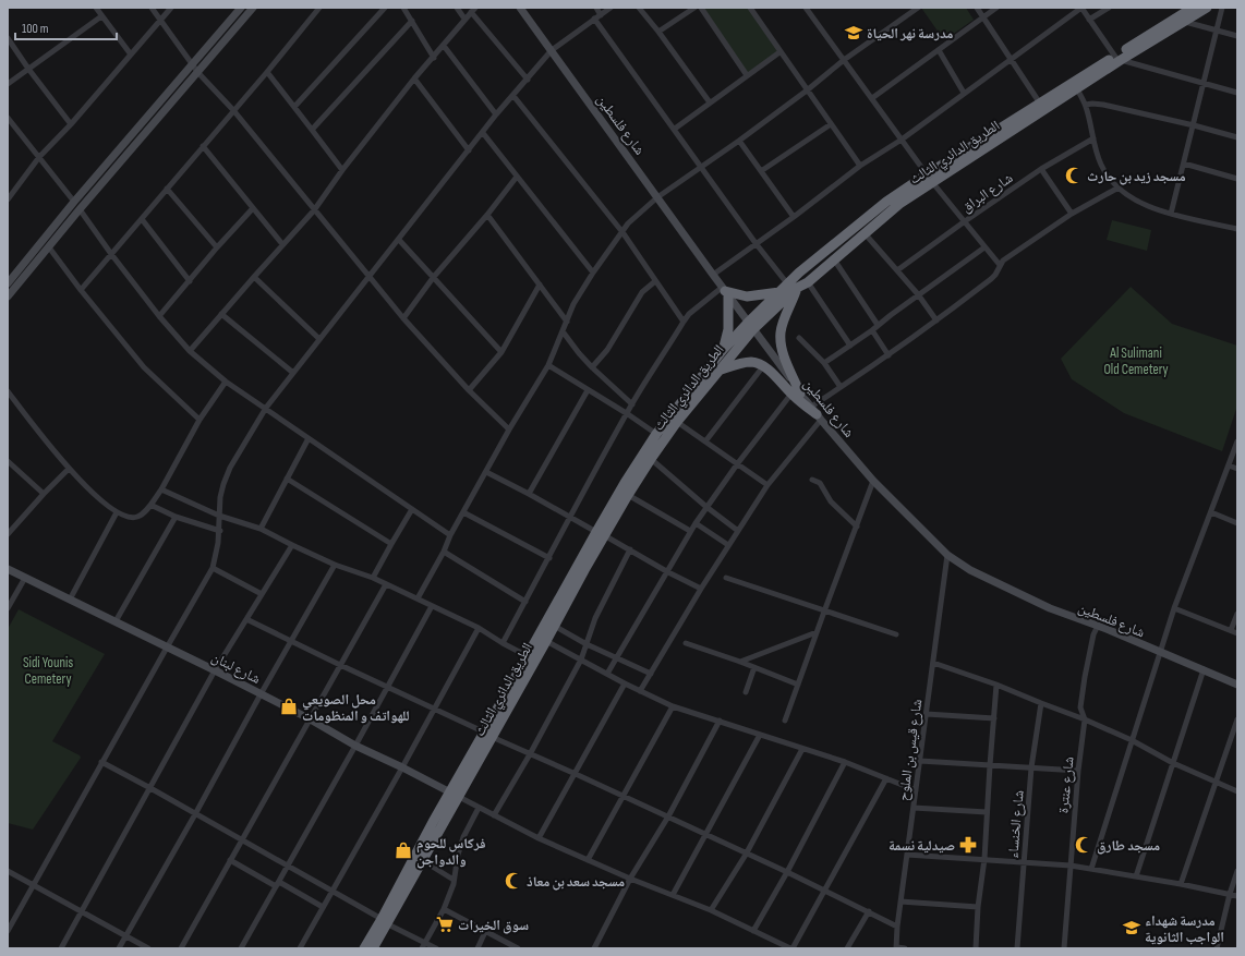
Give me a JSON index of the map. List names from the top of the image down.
{
  "streets": {
    "highway": ["الطريق الدائري الثالث"],
    "street": [
      "شارع فلسطين",
      "شارع البراق",
      "شارع لبنان",
      "شارع قيس بن الملوح",
      "شارع عنترة",
      "شارع الخنساء"
    ]
  },
  "crossings": [
    ["شارع فلسطين", "الطريق الدائري الثالث"],
    ["شارع فلسطين", "شارع قيس بن الملوح"],
    ["شارع فلسطين", "شارع عنترة"],
    ["الطريق الدائري الثالث", "شارع لبنان"]
  ],
  "parks": ["Al Sulimani Old Cemetery", "Sidi Younis Cemetery"],
  "places": {
    "school or university": ["مدرسة نهر الحياة", "مدرسة شهداء الواجب الثانوية"],
    "mosque": ["مسجد زيد بن حارث", "مسجد طارق", "مسجد سعد بن معاذ"],
    "shop": ["محل الصويعي للهواتف و المنظومات", "فركاس للحوم والدواجن"],
    "pharmacy": ["صيدلية نسمة"],
    "supermarket": ["سوق الخيرات"]
  },
  "scale_bar": "100 m"
}
